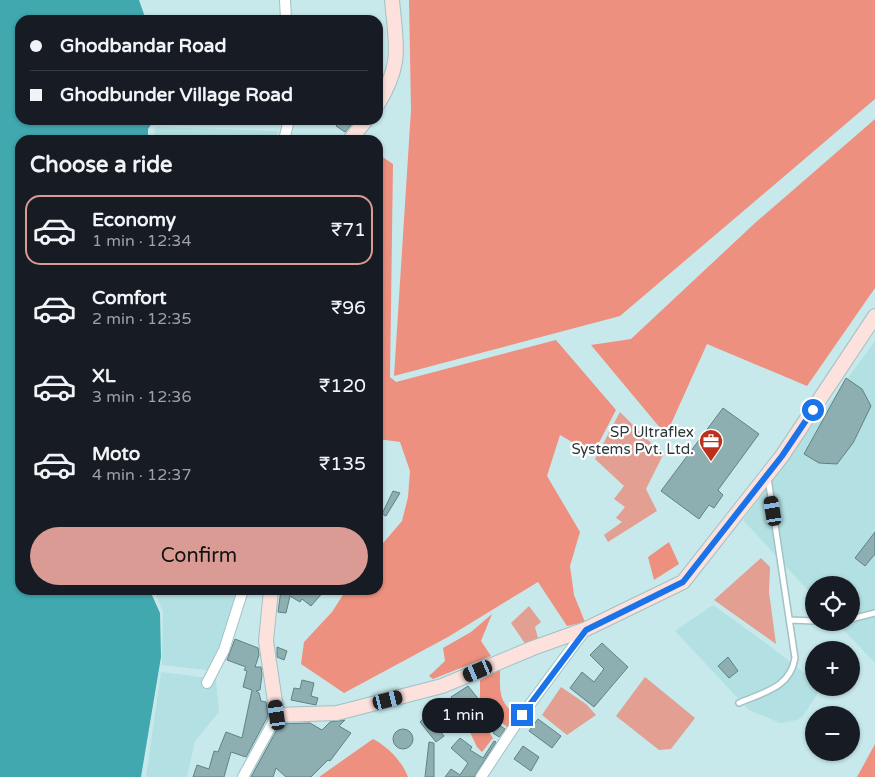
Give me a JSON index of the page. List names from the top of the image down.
{
  "places": {
    "office": ["SP Ultraflex Systems Pvt. Ltd."]
  },
  "page": {
    "banner": ["Ghodbandar Road", "Ghodbunder Village Road"],
    "heading": "Choose a ride",
    "list": [
      {
        "name": "Economy",
        "note": "1 min · 12:34",
        "value": "₹71"
      },
      {
        "name": "Comfort",
        "note": "2 min · 12:35",
        "value": "₹96"
      },
      {
        "name": "XL",
        "note": "3 min · 12:36",
        "value": "₹120"
      },
      {
        "name": "Moto",
        "note": "4 min · 12:37",
        "value": "₹135"
      }
    ],
    "buttons": "Confirm",
    "map_buttons": ["+", "−"],
    "bubble": "1 min"
  }
}
